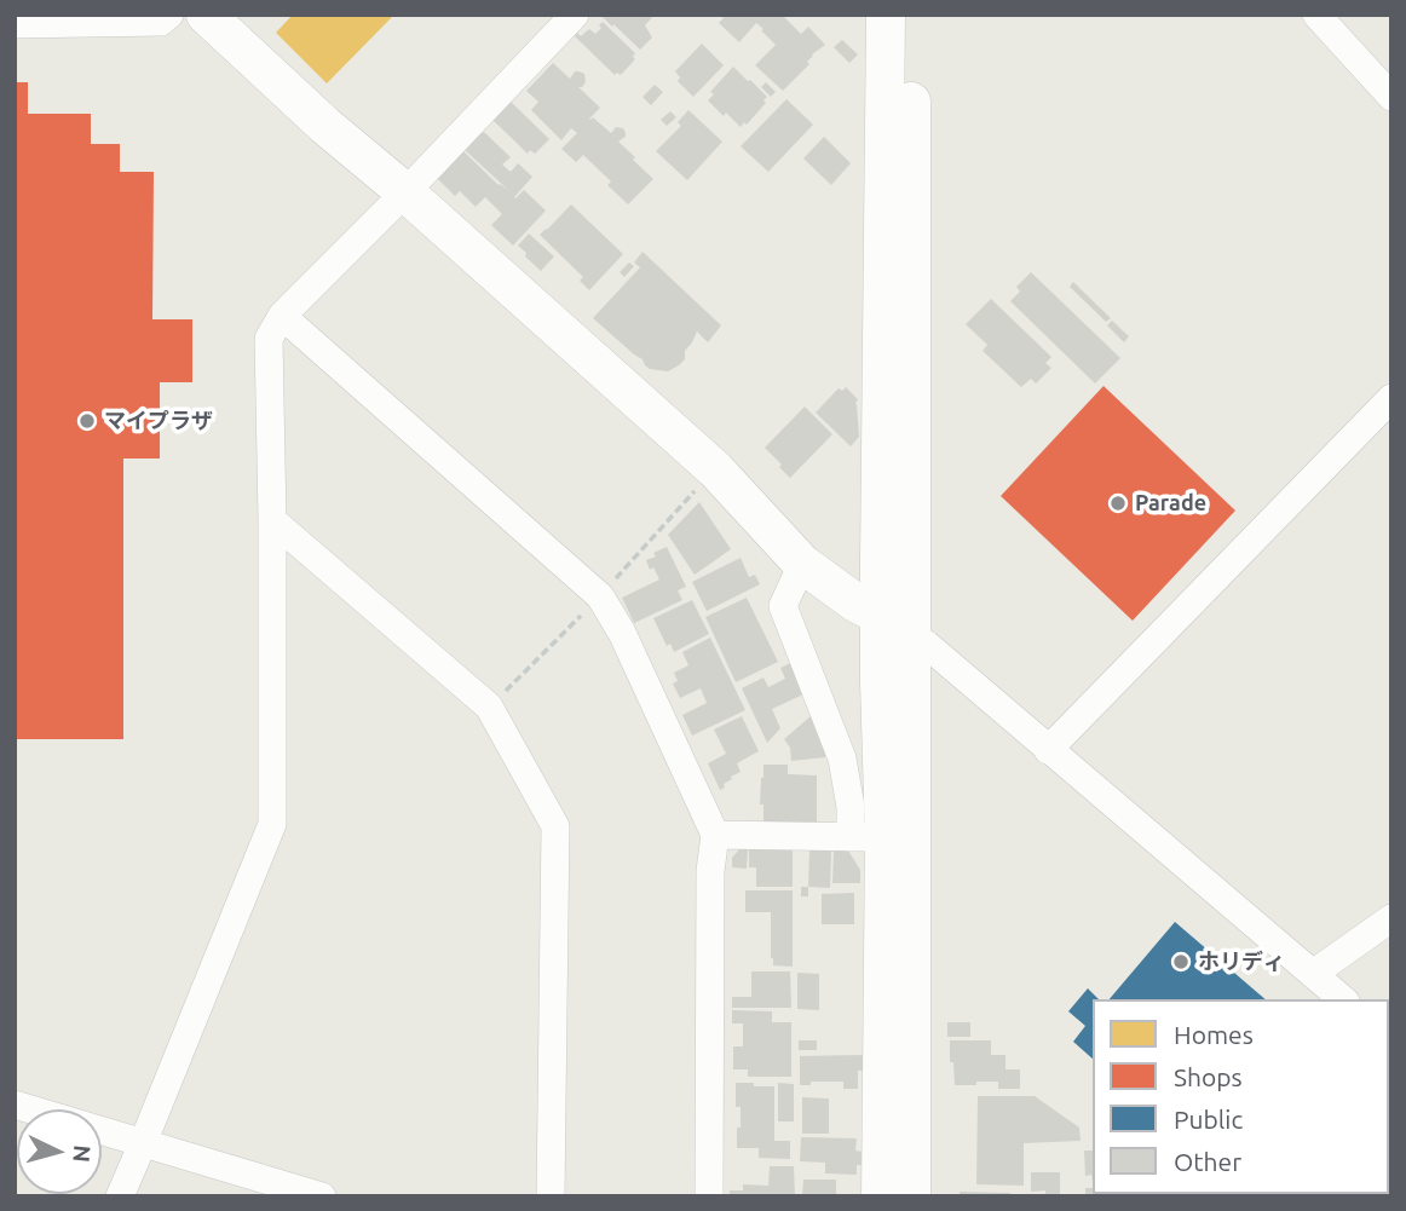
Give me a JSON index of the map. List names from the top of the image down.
{
  "places": ["マイプラザ", "Parade", "ホリディ"],
  "legend": [
    "Homes",
    "Shops",
    "Public",
    "Other"
  ],
  "north": "right"
}
